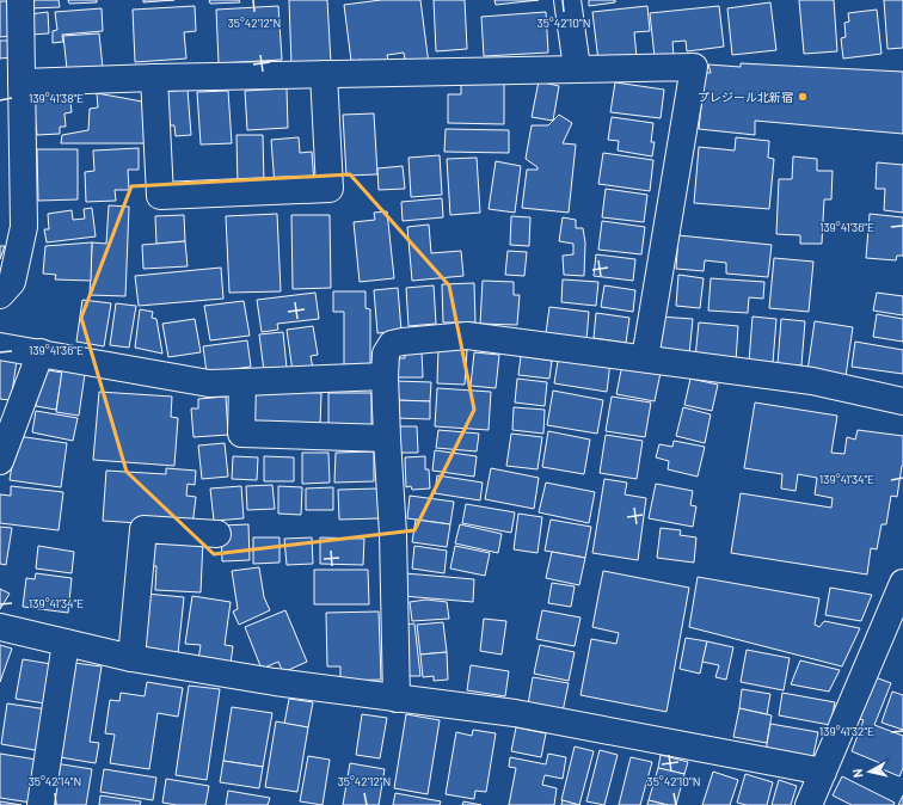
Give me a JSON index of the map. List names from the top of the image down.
{
  "places": ["プレジール北新宿"],
  "north": "left",
  "coordinates": [
    "35°42'12\"N",
    "35°42'10\"N",
    "139°41'38\"E",
    "139°41'36\"E",
    "139°41'34\"E",
    "139°41'32\"E",
    "35°42'14\"N"
  ]
}
